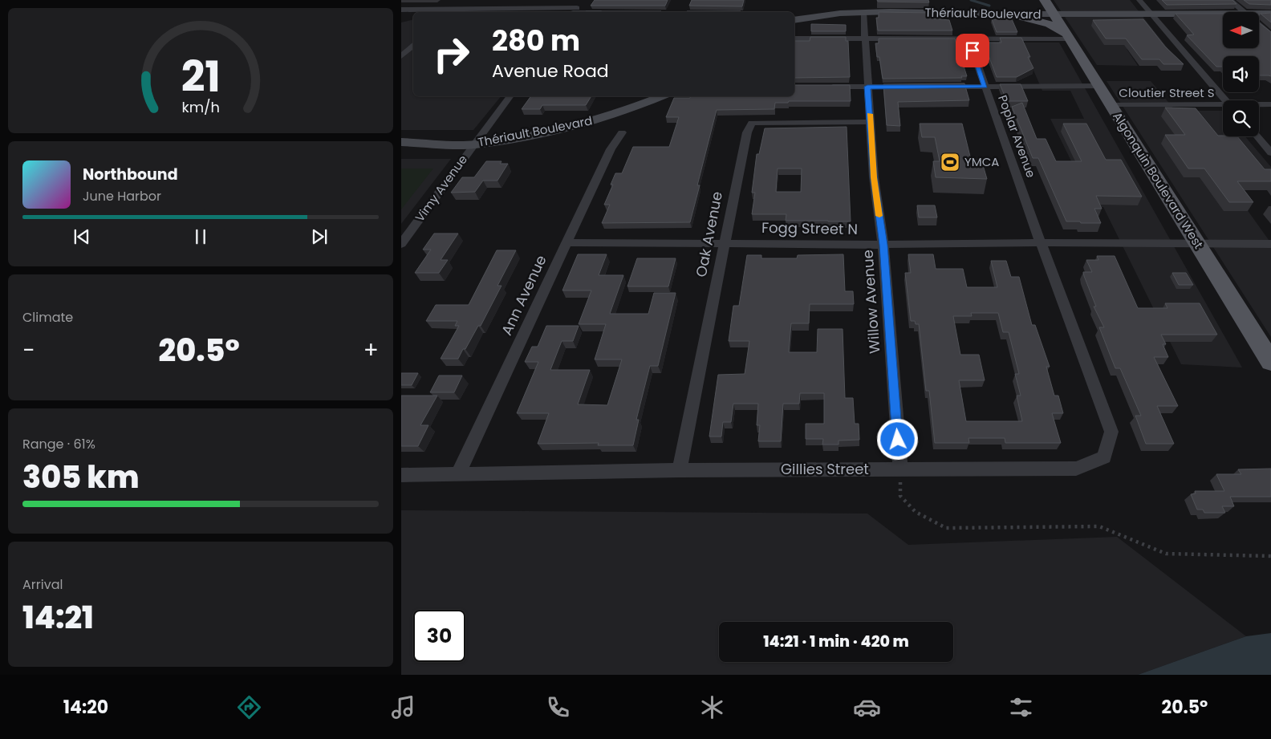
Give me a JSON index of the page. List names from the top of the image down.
{
  "streets": {
    "main road": ["Thériault Boulevard", "Algonquin Boulevard West"],
    "street": [
      "Cloutier Street S",
      "Poplar Avenue",
      "Vimy Avenue",
      "Fogg Street N",
      "Oak Avenue",
      "Ann Avenue",
      "Willow Avenue",
      "Gillies Street"
    ]
  },
  "crossings": [
    ["Thériault Boulevard", "Algonquin Boulevard West"],
    ["Thériault Boulevard", "Vimy Avenue"],
    ["Thériault Boulevard", "Willow Avenue"],
    ["Cloutier Street S", "Algonquin Boulevard West"],
    ["Poplar Avenue", "Fogg Street N"],
    ["Poplar Avenue", "Gillies Street"],
    ["Algonquin Boulevard West", "Fogg Street N"],
    ["Fogg Street N", "Oak Avenue"],
    ["Fogg Street N", "Ann Avenue"],
    ["Fogg Street N", "Willow Avenue"],
    ["Fogg Street N", "Gillies Street"],
    ["Oak Avenue", "Willow Avenue"],
    ["Oak Avenue", "Gillies Street"],
    ["Ann Avenue", "Gillies Street"],
    ["Willow Avenue", "Gillies Street"]
  ],
  "places": {
    "sports": ["YMCA"]
  },
  "north": "left",
  "page": {
    "turn": ["280 m", "Avenue Road"],
    "song": ["Northbound", "June Harbor"],
    "tile": [
      "Climate",
      ["Range · 61%", "305 km"],
      ["Arrival", "14:21"]
    ],
    "heat": ["−", "20.5°", "+"],
    "limit": "30",
    "trip": "14:21 · 1 min · 420 m",
    "tabs": ["14:20", "20.5°"],
    "gauge": ["21", "km/h"]
  }
}
